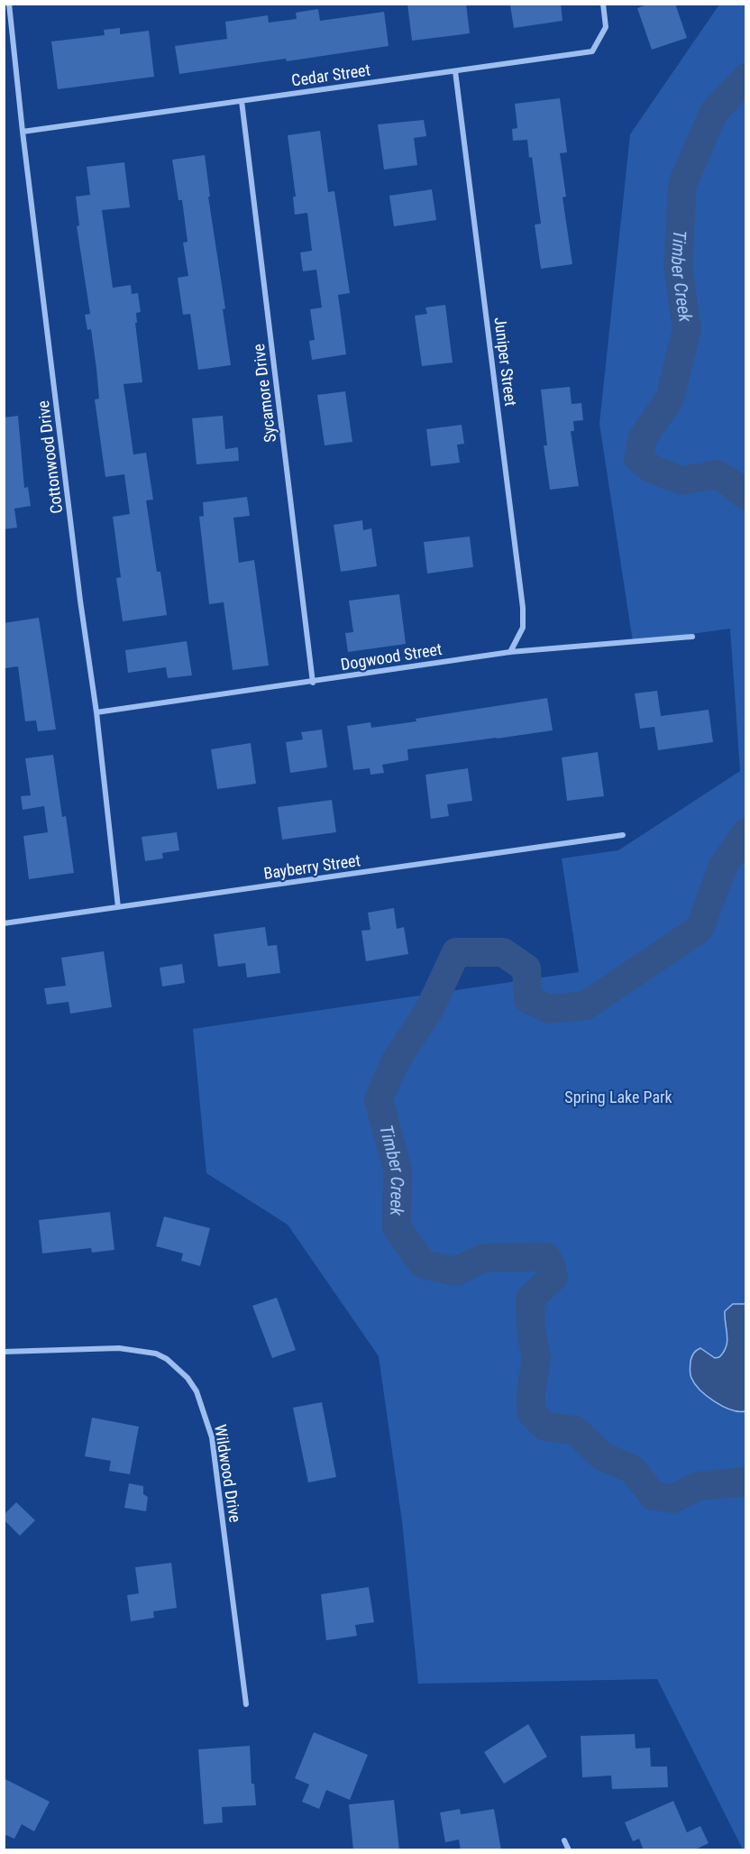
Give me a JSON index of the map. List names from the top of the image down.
{
  "streets": {
    "street": [
      "Cedar Street",
      "Juniper Street",
      "Sycamore Drive",
      "Cottonwood Drive",
      "Dogwood Street",
      "Bayberry Street",
      "Wildwood Drive"
    ]
  },
  "crossings": [
    ["Cedar Street", "Juniper Street"],
    ["Cedar Street", "Sycamore Drive"],
    ["Cedar Street", "Cottonwood Drive"],
    ["Juniper Street", "Dogwood Street"],
    ["Sycamore Drive", "Dogwood Street"],
    ["Cottonwood Drive", "Dogwood Street"],
    ["Cottonwood Drive", "Bayberry Street"]
  ],
  "water": ["Timber Creek"],
  "parks": ["Spring Lake Park"]
}
